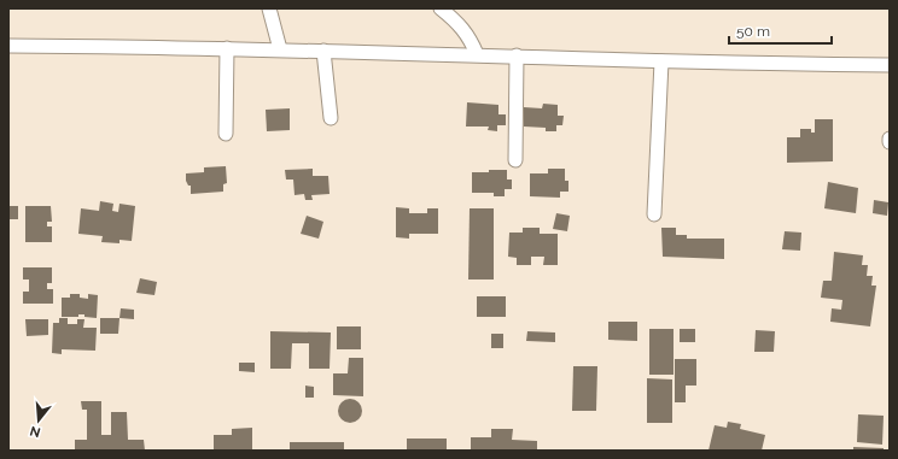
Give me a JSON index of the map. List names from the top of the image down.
{
  "scale_bar": "50 m",
  "north": "bottom"
}
